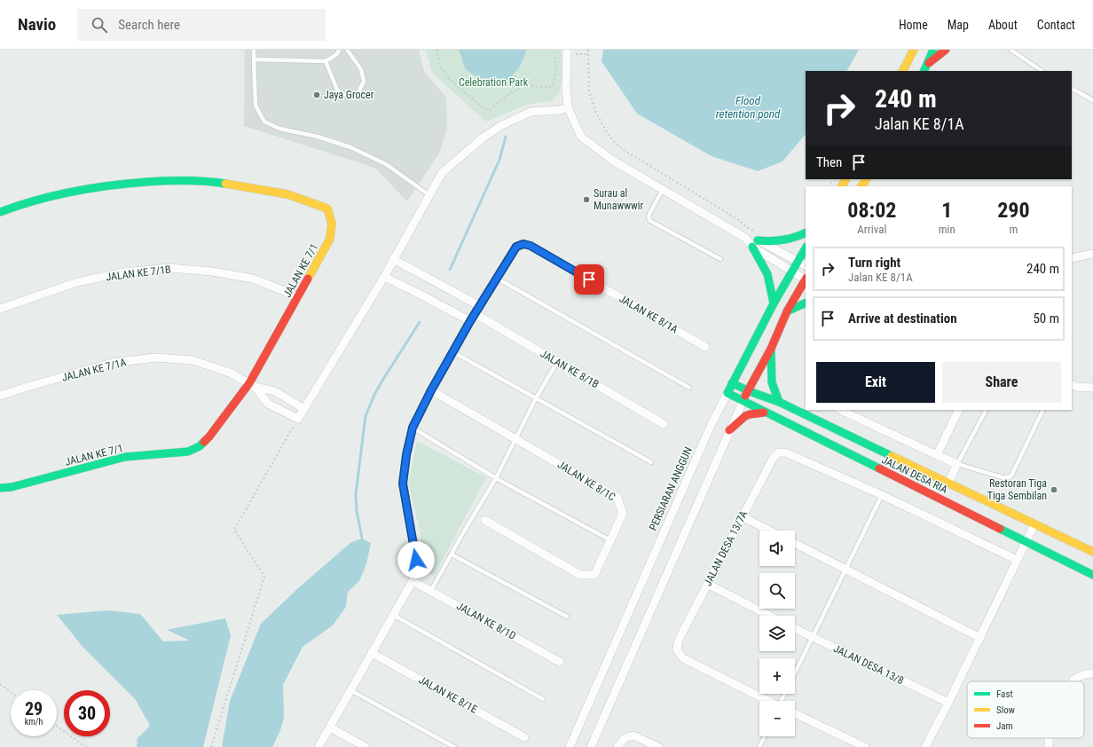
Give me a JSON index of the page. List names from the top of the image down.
{
  "streets": {
    "main road": ["JALAN KE 7/1", "JALAN DESA RIA", "PERSIARAN ANGGUN"],
    "street": [
      "JALAN KE 7/1B",
      "JALAN KE 8/1A",
      "JALAN KE 8/1B",
      "JALAN KE 7/1A",
      "JALAN KE 8/1C",
      "JALAN DESA 13/7A",
      "JALAN KE 8/1D",
      "JALAN DESA 13/8",
      "JALAN KE 8/1E"
    ]
  },
  "crossings": [
    ["JALAN KE 7/1", "JALAN KE 7/1B"],
    ["JALAN KE 7/1", "JALAN KE 7/1A"],
    ["JALAN DESA RIA", "PERSIARAN ANGGUN"]
  ],
  "water": ["Flood retention pond"],
  "parks": ["Celebration Park"],
  "places": ["Jaya Grocer", "Surau al Munawwwir", "Restoran Tiga Tiga Sembilan"],
  "legend": ["Fast", "Slow", "Jam"],
  "page": {
    "header": "Navio",
    "search": "Search here",
    "nav": [
      "Home",
      "Map",
      "About",
      "Contact"
    ],
    "turn": ["240 m", "Jalan KE 8/1A"],
    "then": "Then",
    "eta": [
      "08:02",
      "Arrival",
      "1",
      "min",
      "290",
      "m"
    ],
    "list": [
      {
        "name": "Turn right",
        "note": "Jalan KE 8/1A",
        "value": "240 m"
      },
      {
        "name": "Arrive at destination",
        "value": "50 m"
      }
    ],
    "buttons": ["Exit", "Share"],
    "map_buttons": ["+", "−"],
    "speed": "29 km/h",
    "limit": "30"
  }
}
